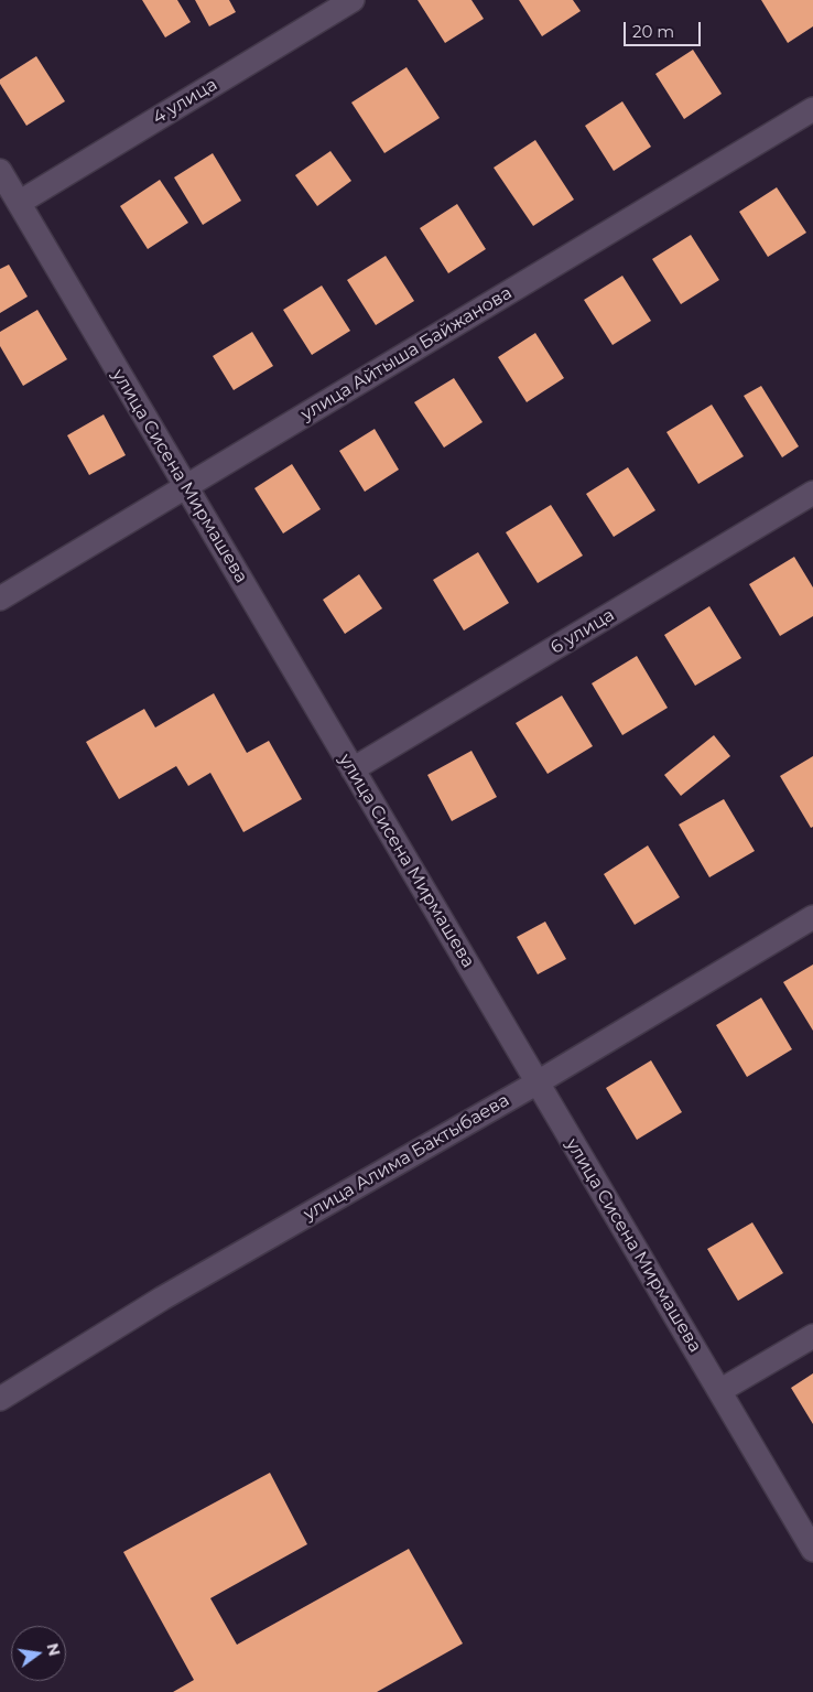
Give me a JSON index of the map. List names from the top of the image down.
{
  "streets": {
    "street": [
      "4 улица",
      "улица Айтыша Байжанова",
      "улица Сисена Мирмашева",
      "6 улица",
      "улица Алима Бактыбаева"
    ]
  },
  "crossings": [
    ["4 улица", "улица Сисена Мирмашева"],
    ["улица Айтыша Байжанова", "улица Сисена Мирмашева"],
    ["улица Сисена Мирмашева", "6 улица"],
    ["улица Сисена Мирмашева", "улица Алима Бактыбаева"]
  ],
  "scale_bar": "20 m",
  "north": "right"
}
